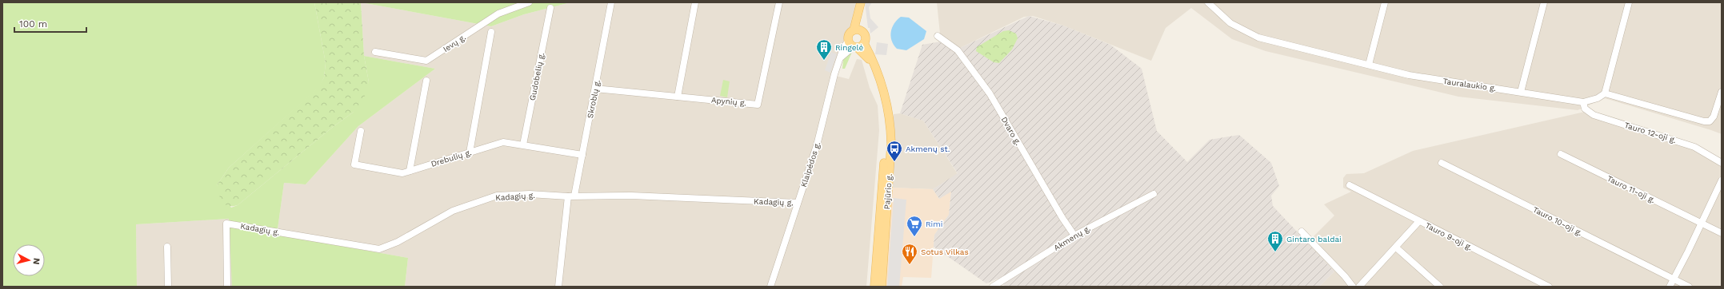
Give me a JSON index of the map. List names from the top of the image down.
{
  "streets": {
    "main road": ["Pajūrio g."],
    "street": [
      "Ievų g.",
      "Gudobelių g.",
      "Tauralaukio g.",
      "Skroblų g.",
      "Apynių g.",
      "Dvaro g.",
      "Tauro 12-oji g.",
      "Drebulių g.",
      "Klaipėdos g.",
      "Tauro 11-oji g.",
      "Kadagių g.",
      "Tauro 10-oji g.",
      "Tauro 9-oji g.",
      "Akmenų g."
    ]
  },
  "crossings": [
    ["Gudobelių g.", "Drebulių g."],
    ["Tauralaukio g.", "Tauro 12-oji g."],
    ["Skroblų g.", "Apynių g."],
    ["Skroblų g.", "Drebulių g."],
    ["Skroblų g.", "Kadagių g."],
    ["Dvaro g.", "Akmenų g."],
    ["Klaipėdos g.", "Pajūrio g."],
    ["Klaipėdos g.", "Kadagių g."]
  ],
  "places": {
    "building": ["Ringelė", "Gintaro baldai"],
    "bus stop": ["Akmenų st."],
    "supermarket": ["Rimi"],
    "restaurant": ["Sotus Vilkas"]
  },
  "scale_bar": "100 m",
  "north": "right"
}
